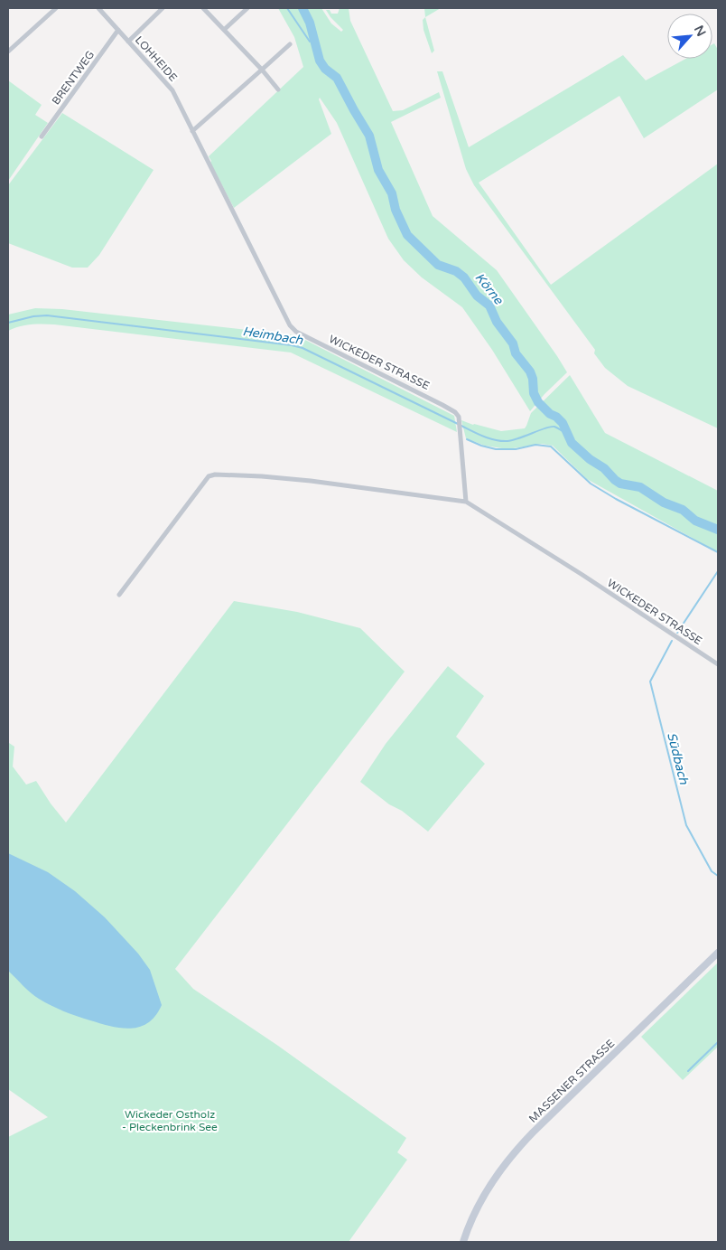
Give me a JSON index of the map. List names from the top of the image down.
{
  "streets": {
    "main road": ["MASSENER STRASSE"],
    "street": ["LOHHEIDE", "BRENTWEG", "WICKEDER STRASSE"]
  },
  "crossings": [
    ["LOHHEIDE", "BRENTWEG"],
    ["LOHHEIDE", "WICKEDER STRASSE"]
  ],
  "water": ["Körne", "Heimbach", "Südbach"],
  "parks": ["Wickeder Ostholz - Pleckenbrink See"],
  "north": "top right"
}
